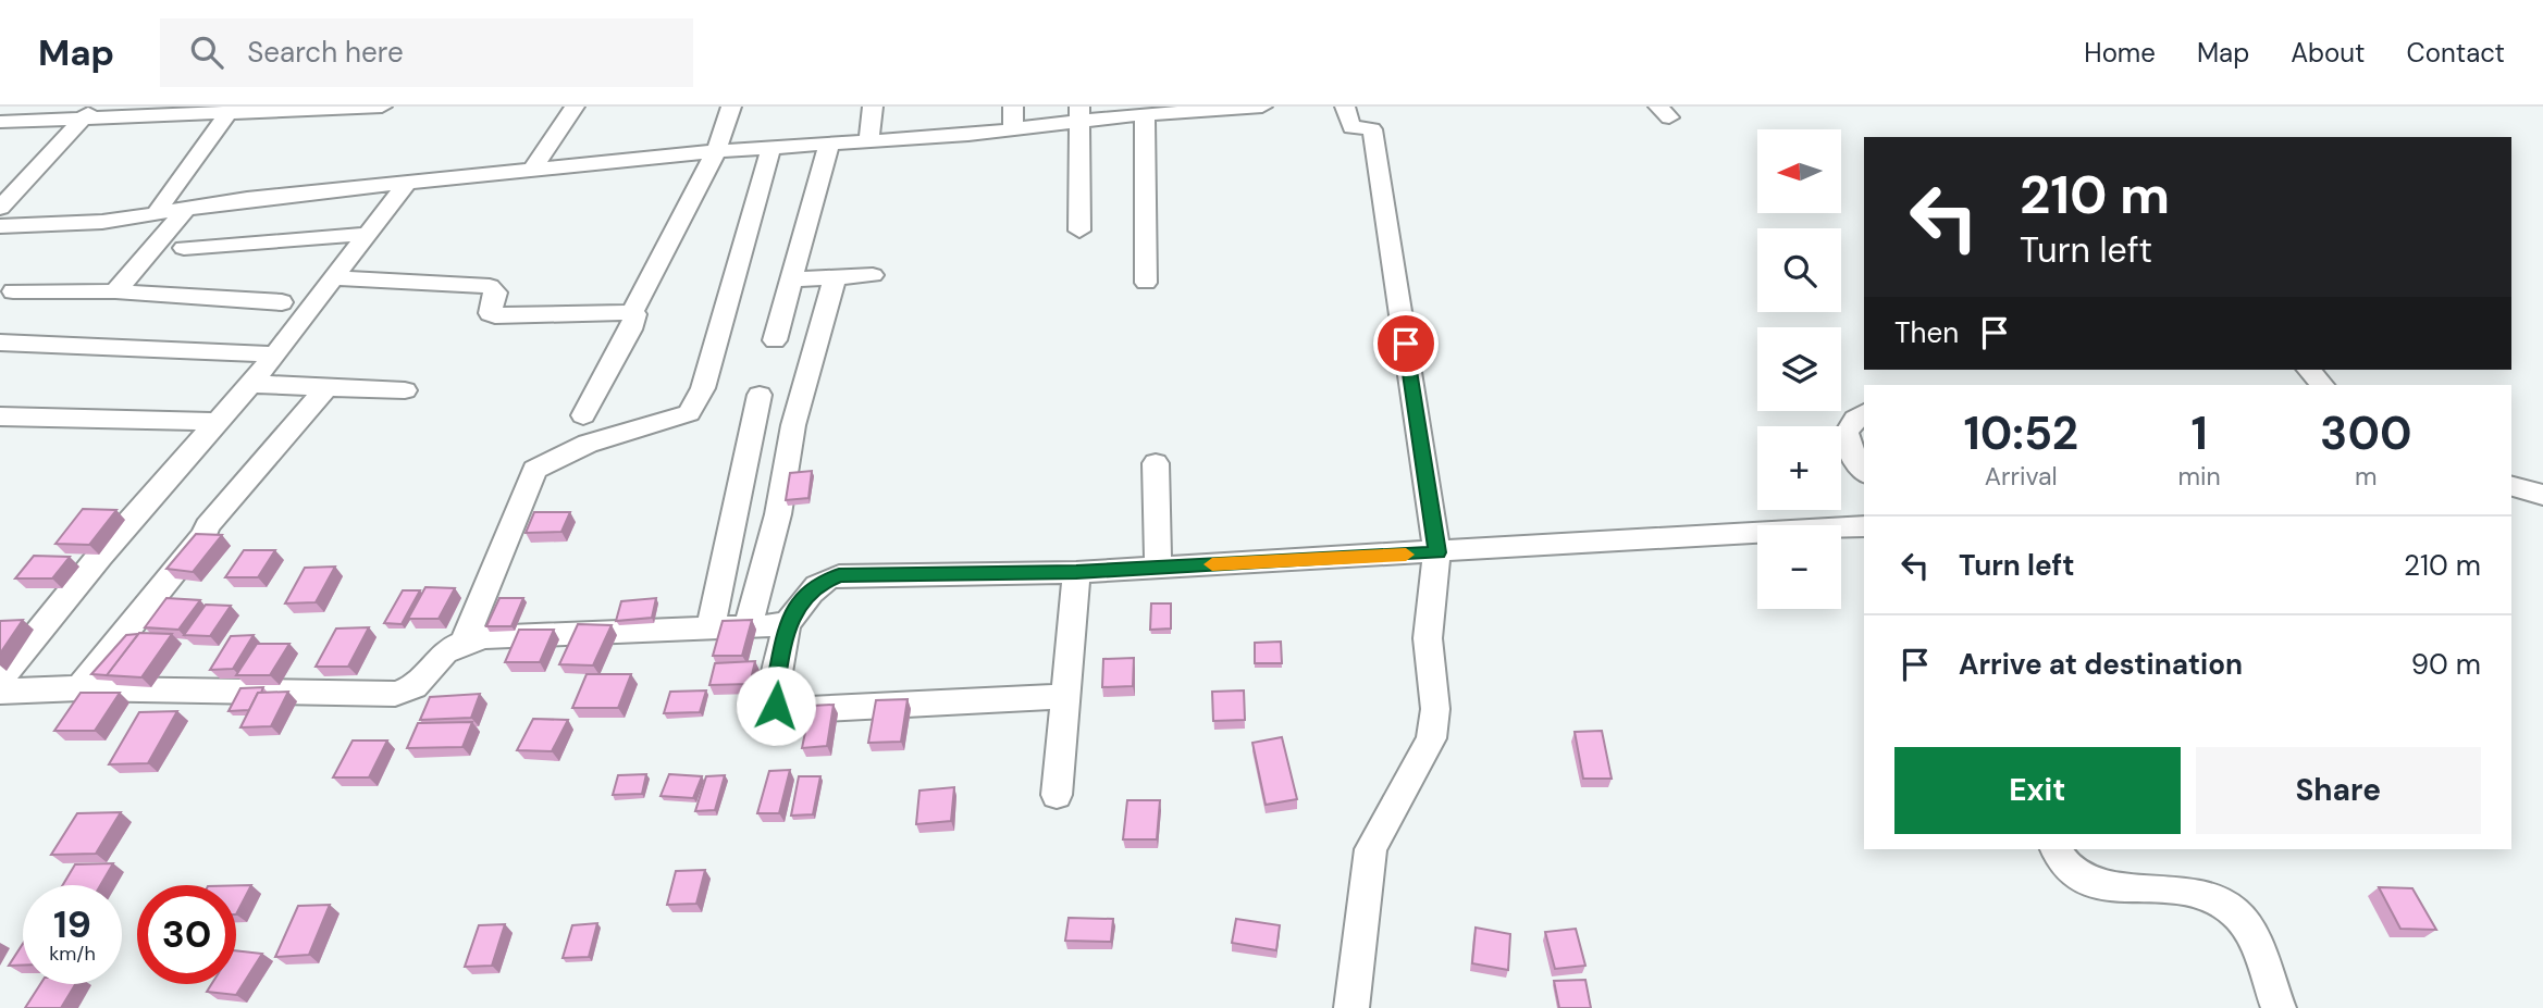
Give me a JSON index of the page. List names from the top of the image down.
{
  "north": "left",
  "page": {
    "header": "Map",
    "search": "Search here",
    "nav": [
      "Home",
      "Map",
      "About",
      "Contact"
    ],
    "map_buttons": ["+", "−"],
    "turn": ["210 m", "Turn left"],
    "then": "Then",
    "eta": [
      "10:52",
      "Arrival",
      "1",
      "min",
      "300",
      "m"
    ],
    "list": [
      {
        "name": "Turn left",
        "value": "210 m"
      },
      {
        "name": "Arrive at destination",
        "value": "90 m"
      }
    ],
    "buttons": ["Exit", "Share"],
    "speed": "19 km/h",
    "limit": "30"
  }
}
